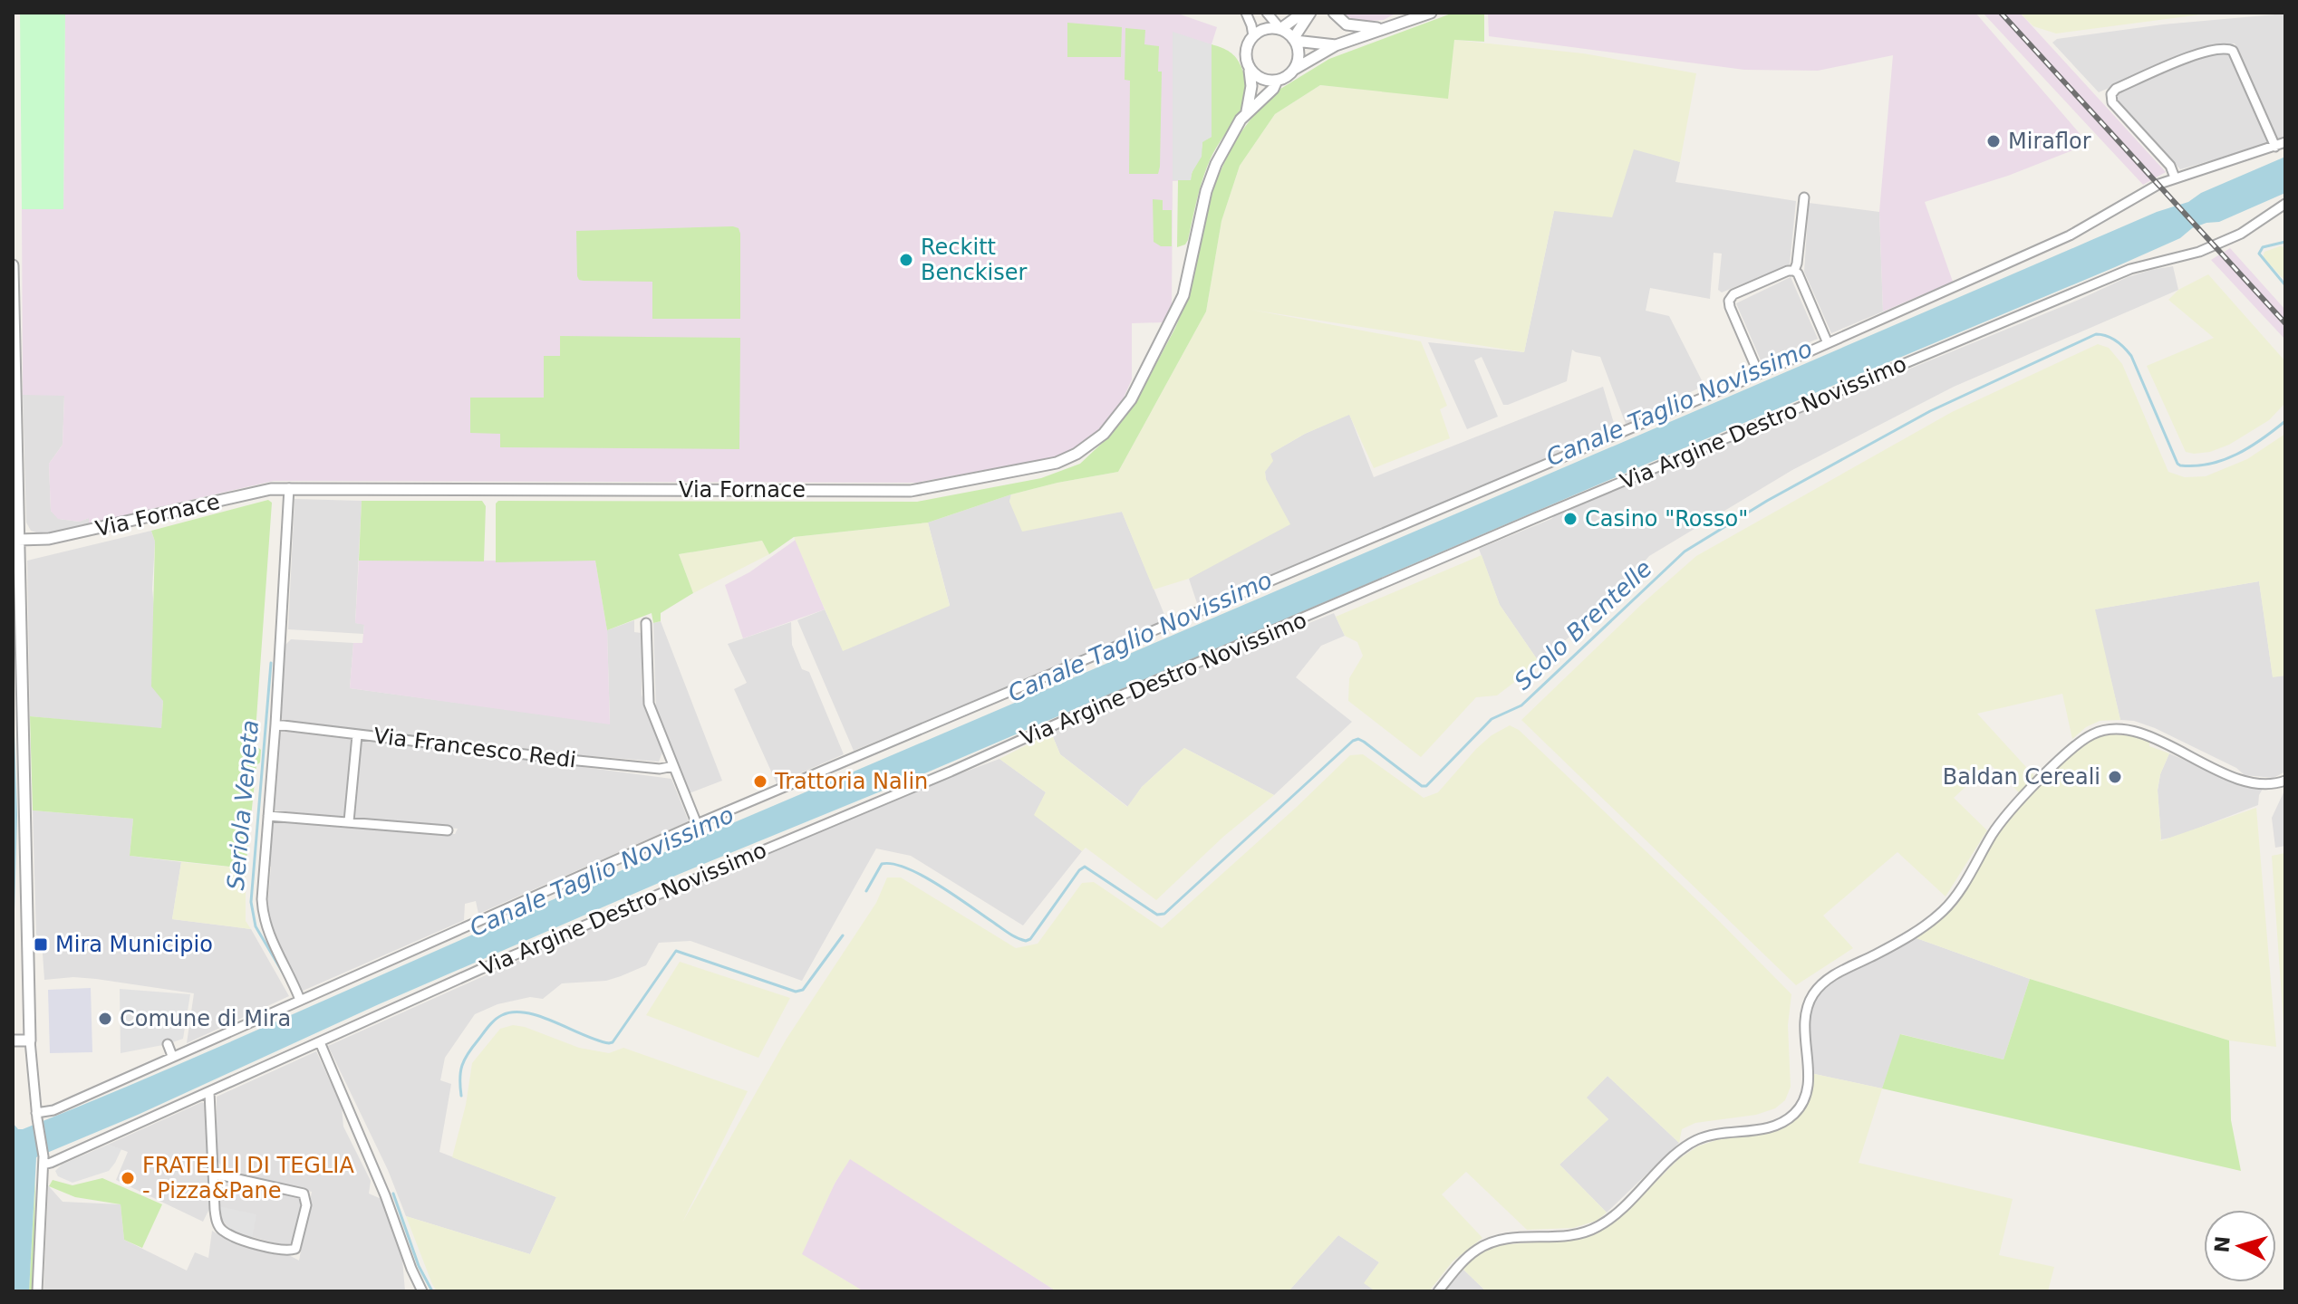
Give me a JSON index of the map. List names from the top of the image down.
{
  "streets": {
    "street": ["Via Argine Destro Novissimo", "Via Fornace", "Via Francesco Redi"]
  },
  "water": ["Canale Taglio Novissimo", "Scolo Brentelle", "Seriola Veneta"],
  "places": {
    "other": [
      "Miraflor",
      "Reckitt Benckiser",
      "Casino \"Rosso\"",
      "Baldan Cereali",
      "Trattoria Nalin",
      "Comune di Mira",
      "FRATELLI DI TEGLIA - Pizza&Pane"
    ],
    "transit": ["Mira Municipio"]
  },
  "north": "left"
}
